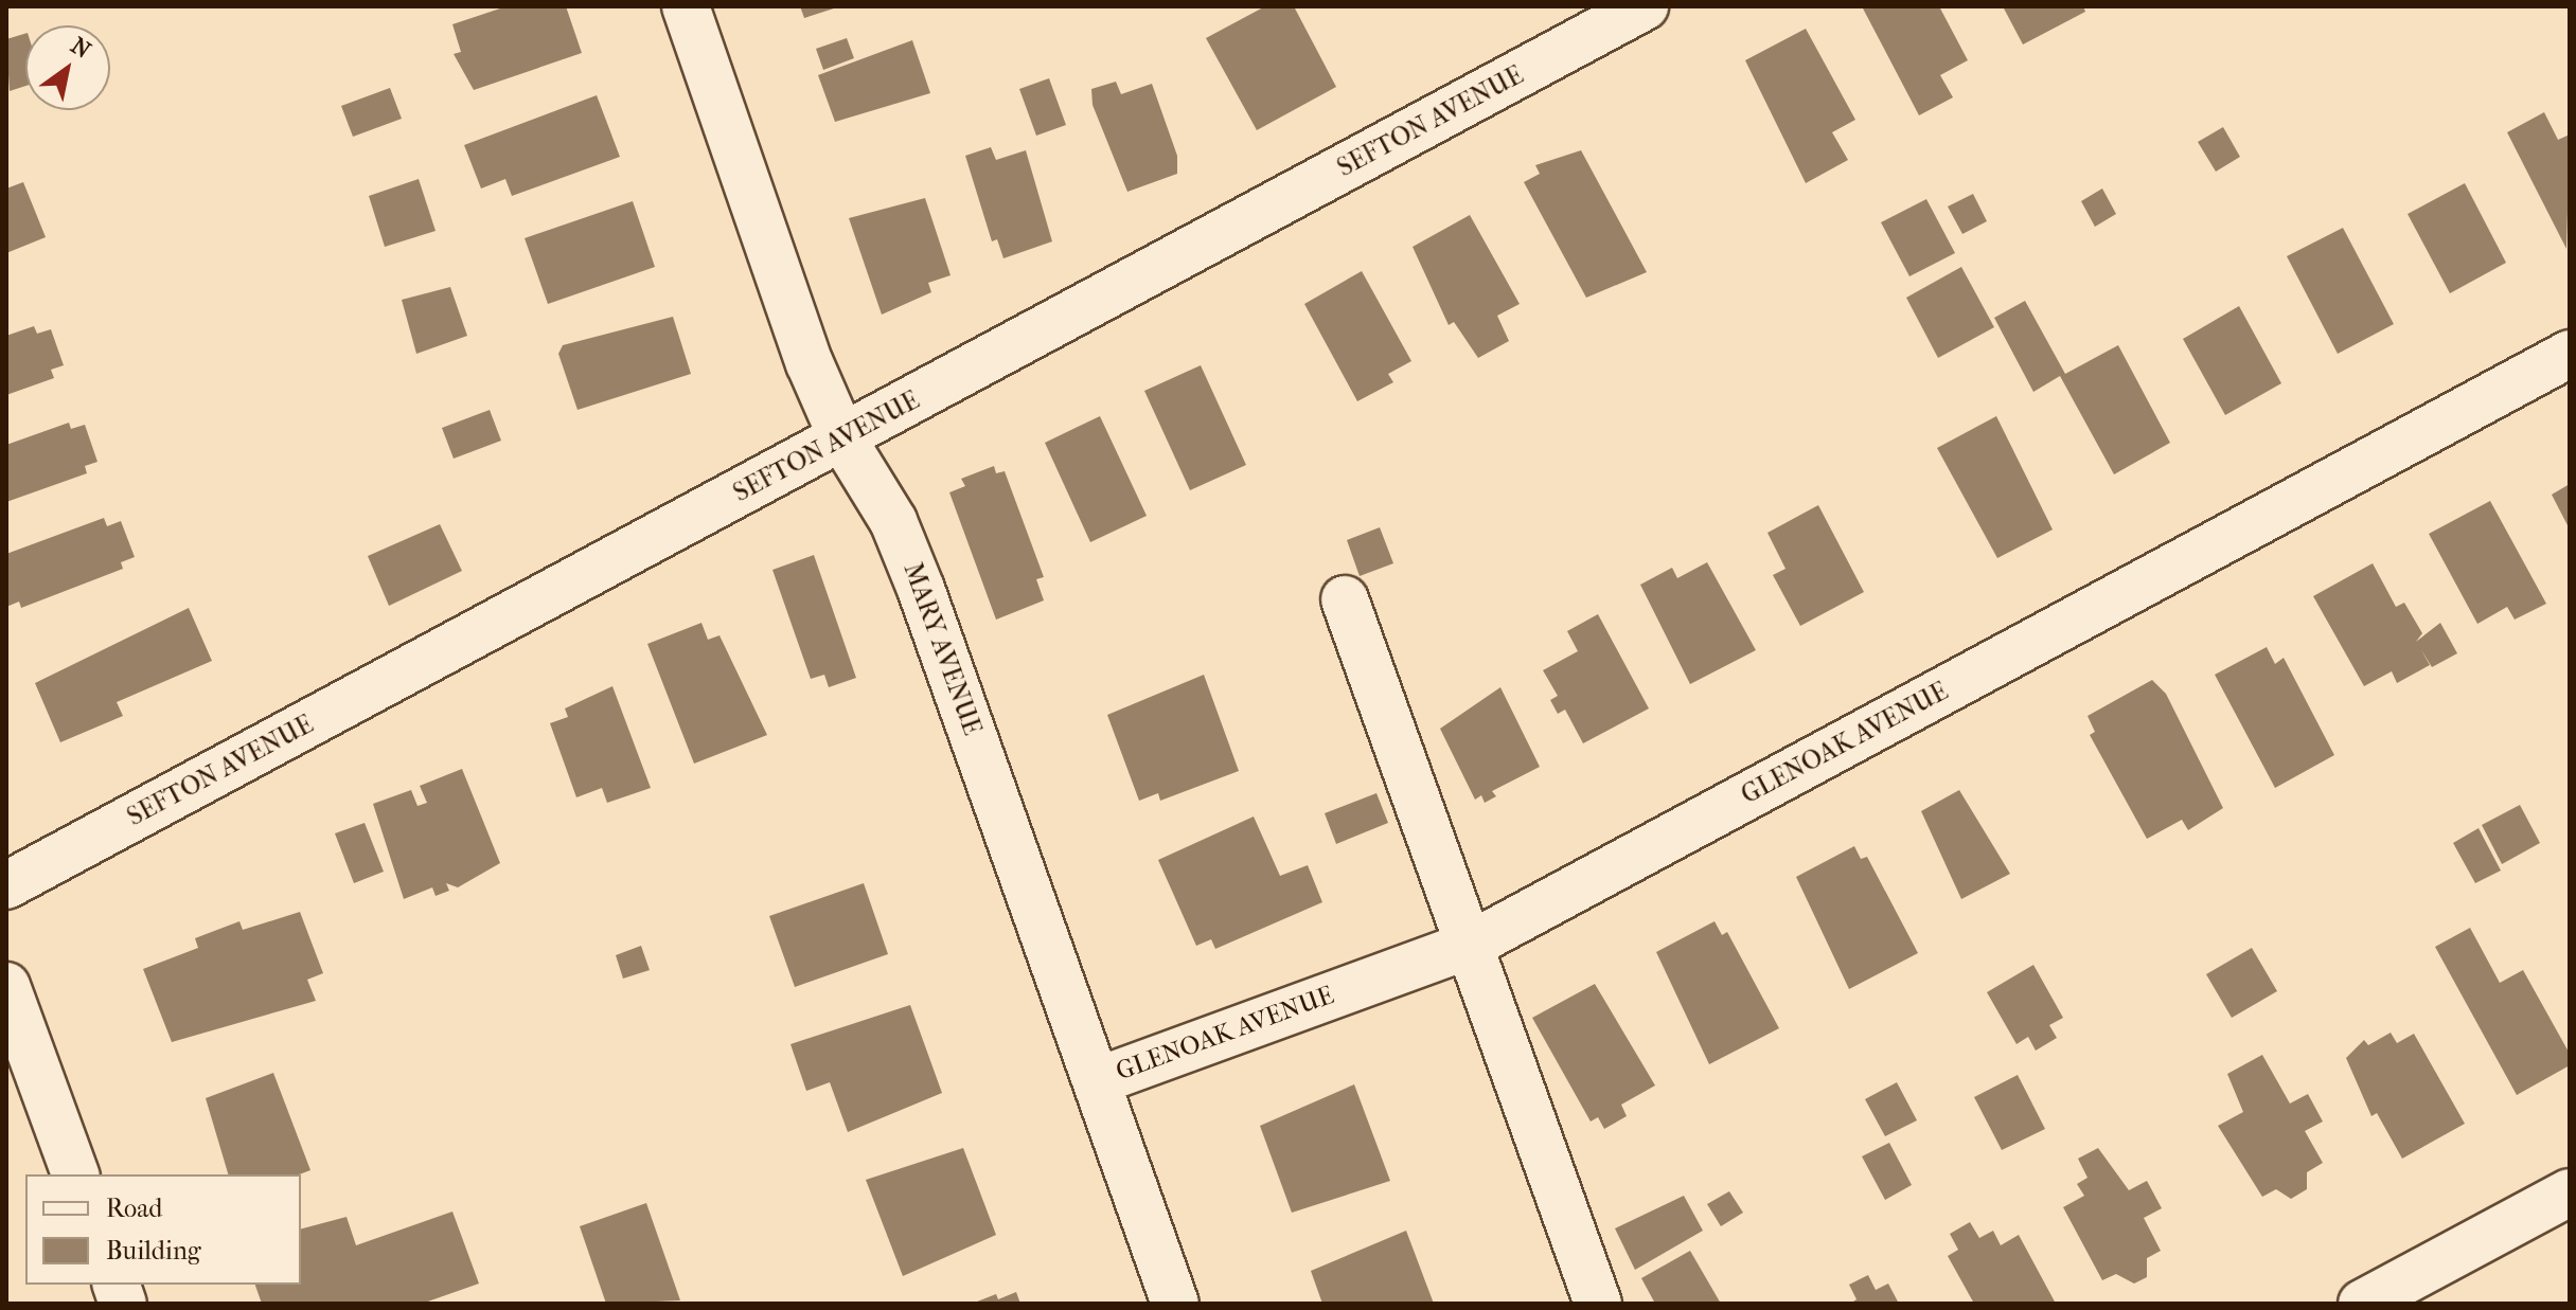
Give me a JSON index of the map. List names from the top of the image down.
{
  "streets": {
    "street": ["SEFTON AVENUE", "MARY AVENUE", "GLENOAK AVENUE"]
  },
  "crossings": [
    ["SEFTON AVENUE", "MARY AVENUE"],
    ["MARY AVENUE", "GLENOAK AVENUE"]
  ],
  "legend": ["Road", "Building"],
  "north": "top right"
}
